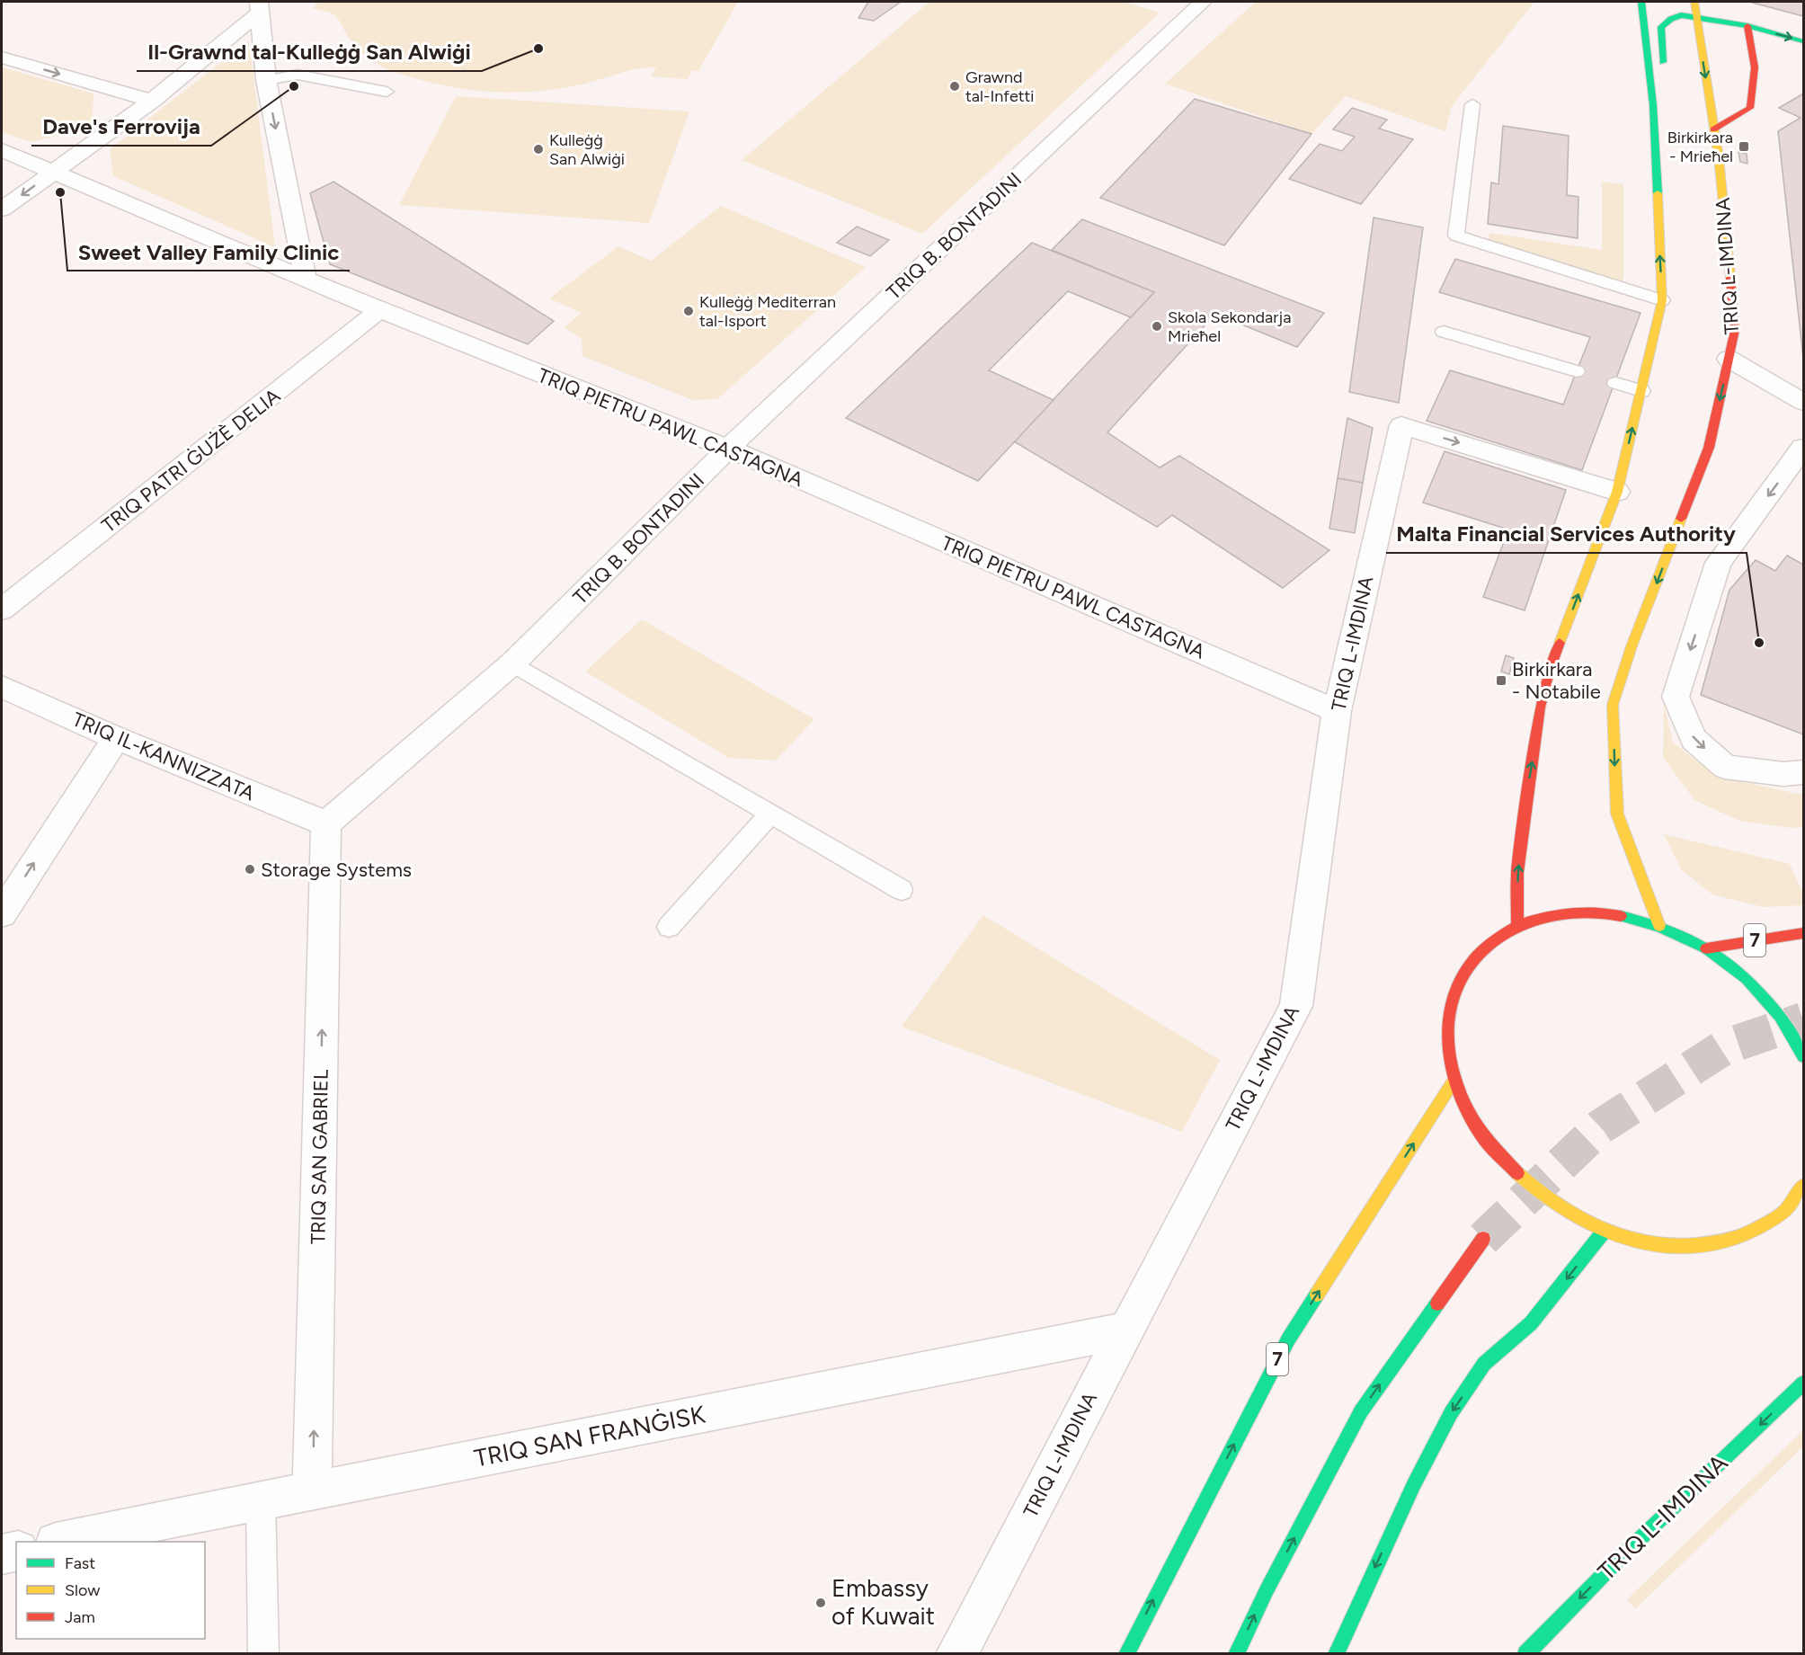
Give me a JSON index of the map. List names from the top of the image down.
{
  "streets": {
    "main road": ["TRIQ L-IMDINA", "7"],
    "street": [
      "TRIQ B. BONTADINI",
      "TRIQ PIETRU PAWL CASTAGNA",
      "TRIQ PATRI ĠUŻÈ DELIA",
      "TRIQ IL-KANNIZZATA",
      "TRIQ SAN GABRIEL",
      "TRIQ SAN FRANĠISK"
    ]
  },
  "crossings": [
    ["TRIQ B. BONTADINI", "TRIQ PIETRU PAWL CASTAGNA"],
    ["TRIQ B. BONTADINI", "TRIQ IL-KANNIZZATA"],
    ["TRIQ B. BONTADINI", "TRIQ SAN GABRIEL"],
    ["TRIQ L-IMDINA", "TRIQ PIETRU PAWL CASTAGNA"],
    ["TRIQ L-IMDINA", "TRIQ SAN FRANĠISK"],
    ["TRIQ PIETRU PAWL CASTAGNA", "TRIQ PATRI ĠUŻÈ DELIA"],
    ["TRIQ IL-KANNIZZATA", "TRIQ SAN GABRIEL"],
    ["TRIQ SAN GABRIEL", "TRIQ SAN FRANĠISK"]
  ],
  "one_way": ["TRIQ SAN GABRIEL"],
  "places": {
    "other": [
      "Il-Grawnd tal-Kulleġġ San Alwiġi",
      "Dave's Ferrovija",
      "Grawnd tal-Infetti",
      "Kulleġġ San Alwiġi",
      "Sweet Valley Family Clinic",
      "Kulleġġ Mediterran tal-Isport",
      "Skola Sekondarja Mrieħel",
      "Malta Financial Services Authority",
      "Storage Systems",
      "Embassy of Kuwait"
    ],
    "transit": ["Birkirkara - Mrieħel", "Birkirkara - Notabile"]
  },
  "legend": ["Fast", "Slow", "Jam"]
}
